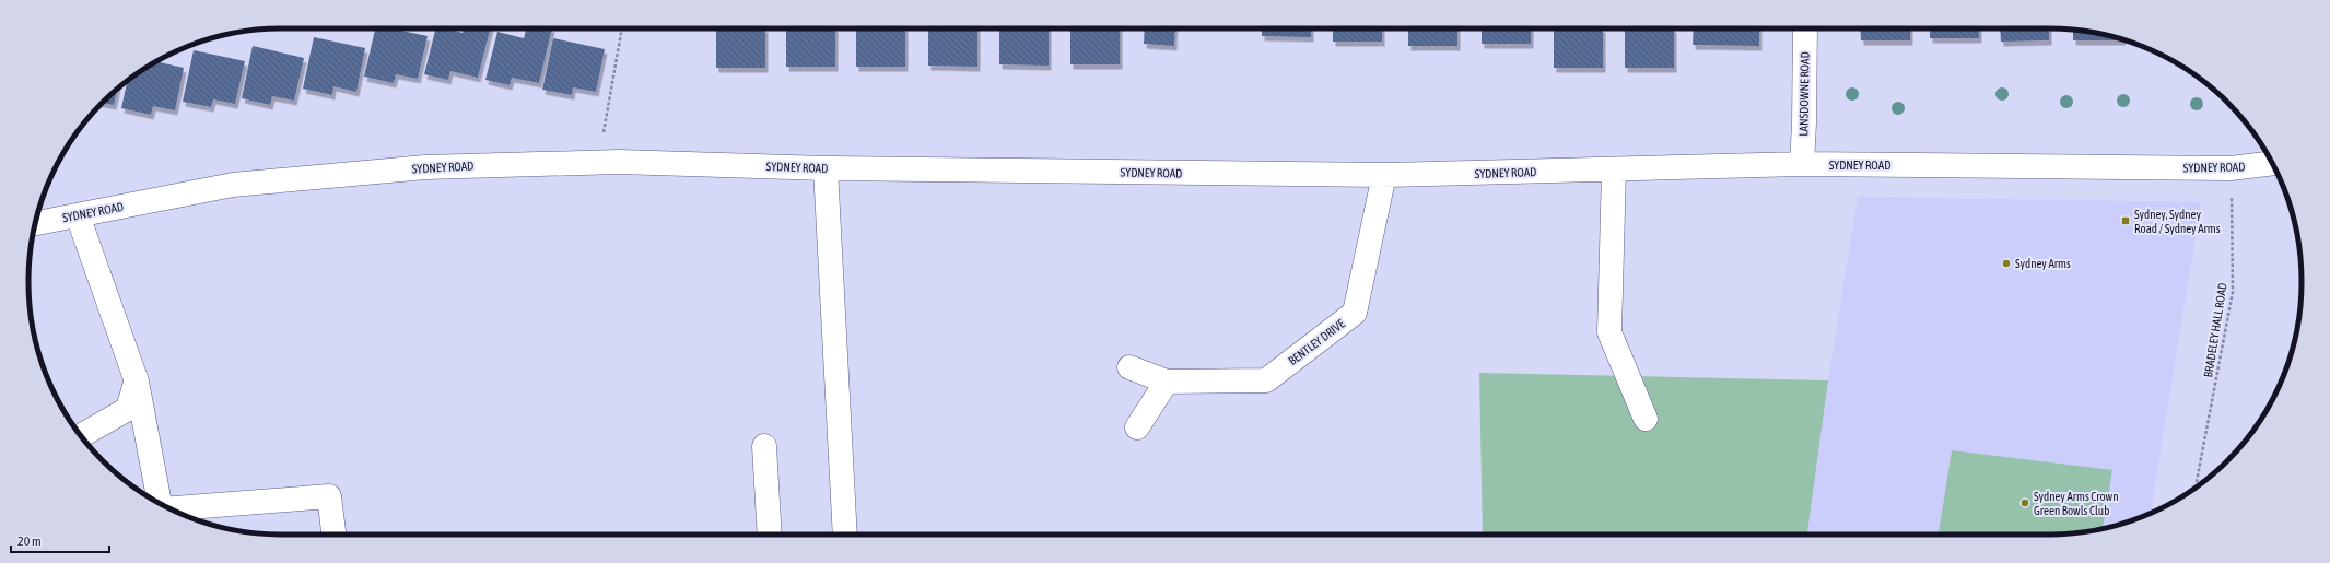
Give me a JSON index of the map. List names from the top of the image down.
{
  "streets": {
    "street": ["LANSDOWNE ROAD", "SYDNEY ROAD", "BENTLEY DRIVE"],
    "path": ["BRADELEY HALL ROAD"]
  },
  "crossings": [
    ["LANSDOWNE ROAD", "SYDNEY ROAD"],
    ["SYDNEY ROAD", "BRADELEY HALL ROAD"],
    ["SYDNEY ROAD", "BENTLEY DRIVE"]
  ],
  "places": {
    "transit": ["Sydney, Sydney Road / Sydney Arms"],
    "other": ["Sydney Arms", "Sydney Arms Crown Green Bowls Club"]
  },
  "scale_bar": "20 m"
}
